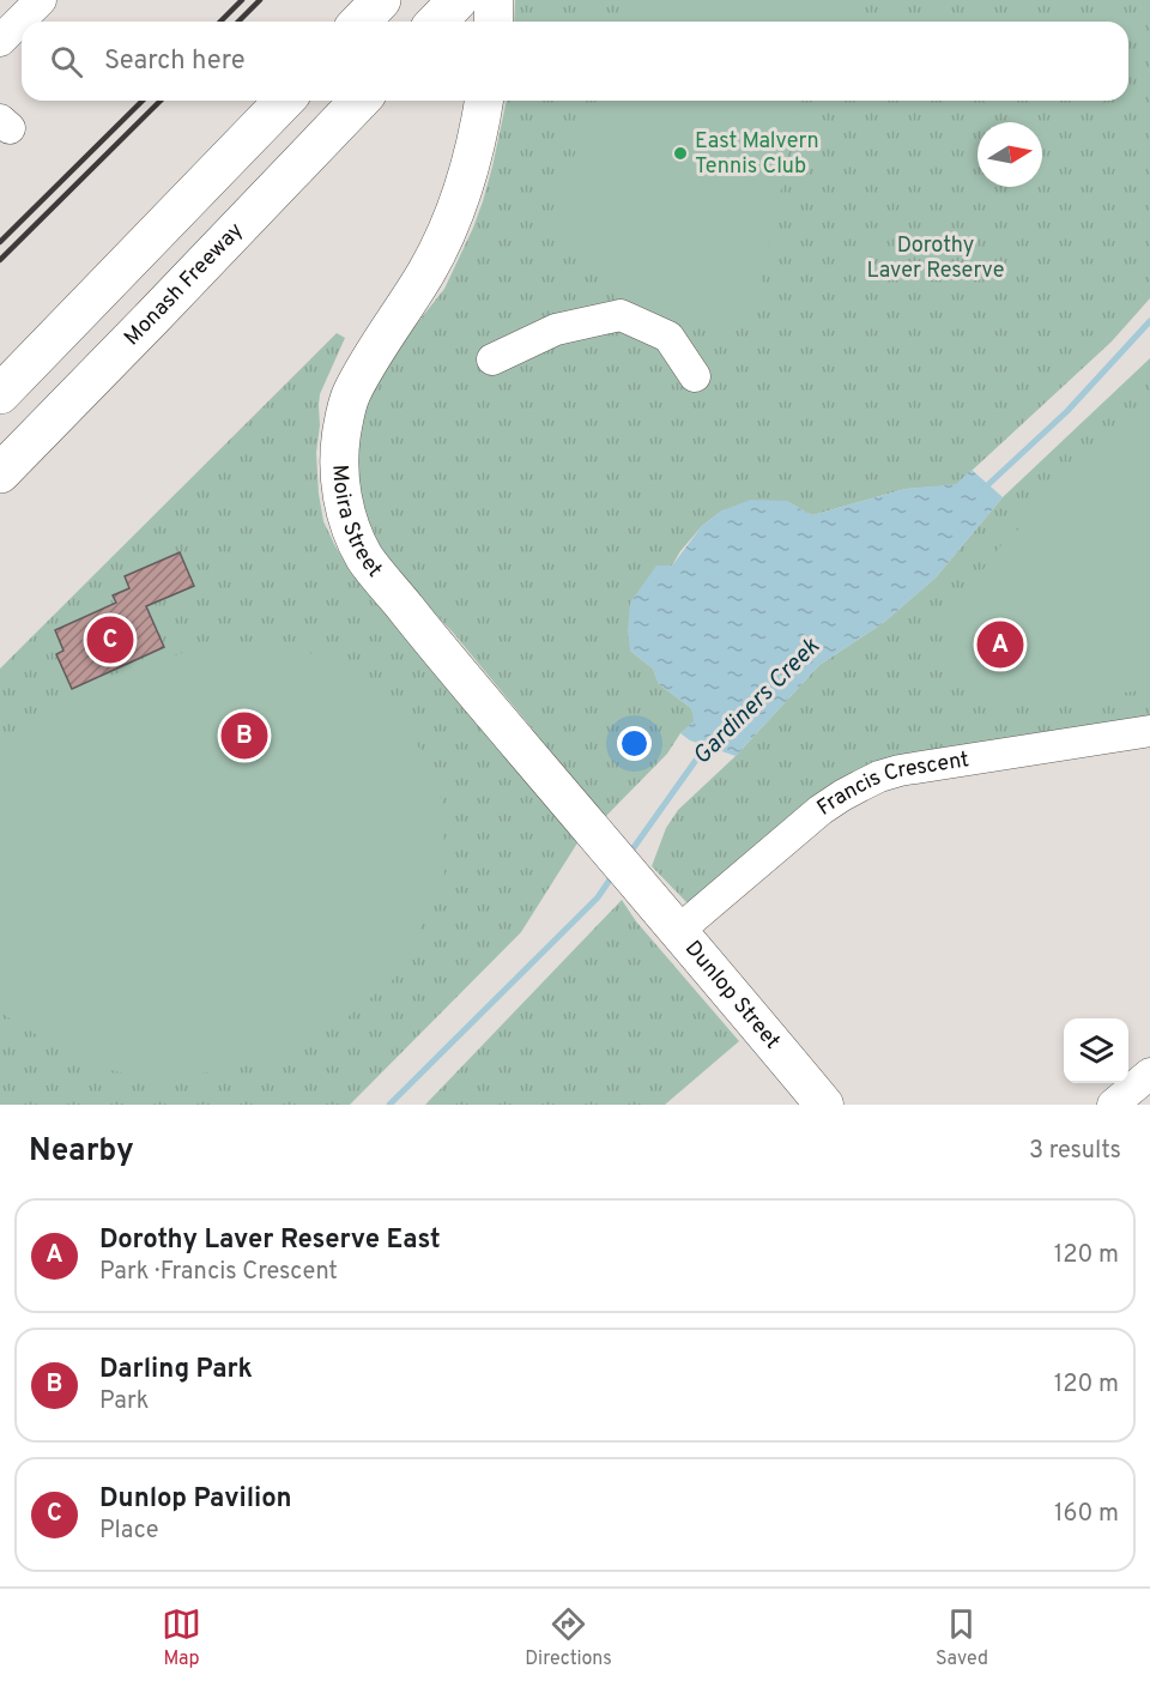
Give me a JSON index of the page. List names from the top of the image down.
{
  "streets": {
    "highway": ["Monash Freeway"],
    "main road": ["Moira Street", "Dunlop Street"],
    "street": ["Francis Crescent"]
  },
  "crossings": [
    ["Moira Street", "Dunlop Street"],
    ["Francis Crescent", "Dunlop Street"]
  ],
  "water": ["Gardiners Creek"],
  "parks": ["Dorothy Laver Reserve"],
  "places": ["East Malvern Tennis Club"],
  "north": "right",
  "page": {
    "search": "Search here",
    "pins": ["C", "A", "B"],
    "heading": ["Nearby", "3 results"],
    "list": [
      {
        "mark": "A",
        "name": "Dorothy Laver Reserve East",
        "note": "Park · Francis Crescent",
        "value": "120 m"
      },
      {
        "mark": "B",
        "name": "Darling Park",
        "note": "Park",
        "value": "120 m"
      },
      {
        "mark": "C",
        "name": "Dunlop Pavilion",
        "note": "Place",
        "value": "160 m"
      }
    ],
    "nav": ["Map", "Directions", "Saved"]
  }
}
